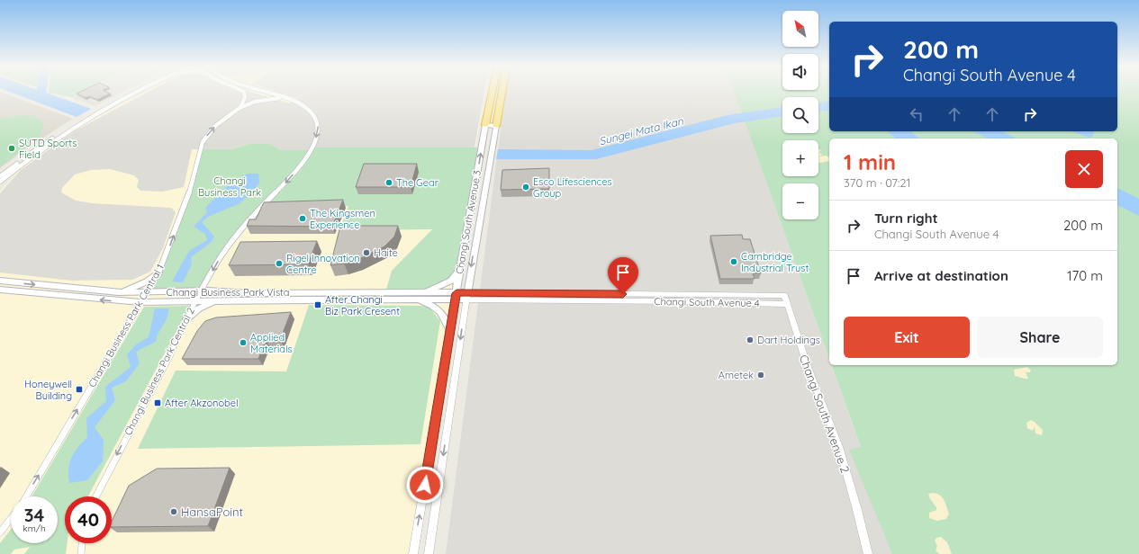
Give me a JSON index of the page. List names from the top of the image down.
{
  "streets": {
    "main road": ["Changi South Avenue 3", "Changi Business Park Vista", "Changi South Avenue 4"],
    "street": ["Changi Business Park Central 1", "Changi Business Park Central 2", "Changi South Avenue 2"]
  },
  "crossings": [
    ["Changi South Avenue 3", "Changi Business Park Vista"],
    ["Changi South Avenue 3", "Changi South Avenue 4"],
    ["Changi Business Park Vista", "Changi South Avenue 4"],
    ["Changi Business Park Vista", "Changi Business Park Central 1"],
    ["Changi Business Park Vista", "Changi Business Park Central 2"],
    ["Changi South Avenue 4", "Changi South Avenue 2"],
    ["Changi Business Park Central 1", "Changi Business Park Central 2"]
  ],
  "one_way": ["Changi Business Park Central 1", "Changi Business Park Central 2"],
  "water": ["Sungei Mata Ikan"],
  "parks": ["Changi Business Park"],
  "places": {
    "other": [
      "SUTD Sports Field",
      "The Gear",
      "Esco Lifesciences Group",
      "The Kingsmen Experience",
      "Haite",
      "Cambridge Industrial Trust",
      "Rigel Innovation Centre",
      "Dart Holdings",
      "Applied Materials",
      "Ametek",
      "HansaPoint"
    ],
    "transit": ["After Changi Biz Park Cresent", "Honeywell Building", "After Akzonobel"]
  },
  "north": "top left",
  "page": {
    "map_buttons": ["+", "−"],
    "turn": ["200 m", "Changi South Avenue 4"],
    "heading": ["1 min", "370 m · 07:21"],
    "list": [
      {
        "name": "Turn right",
        "note": "Changi South Avenue 4",
        "value": "200 m"
      },
      {
        "name": "Arrive at destination",
        "value": "170 m"
      }
    ],
    "buttons": ["Exit", "Share"],
    "speed": "34 km/h",
    "limit": "40"
  }
}
